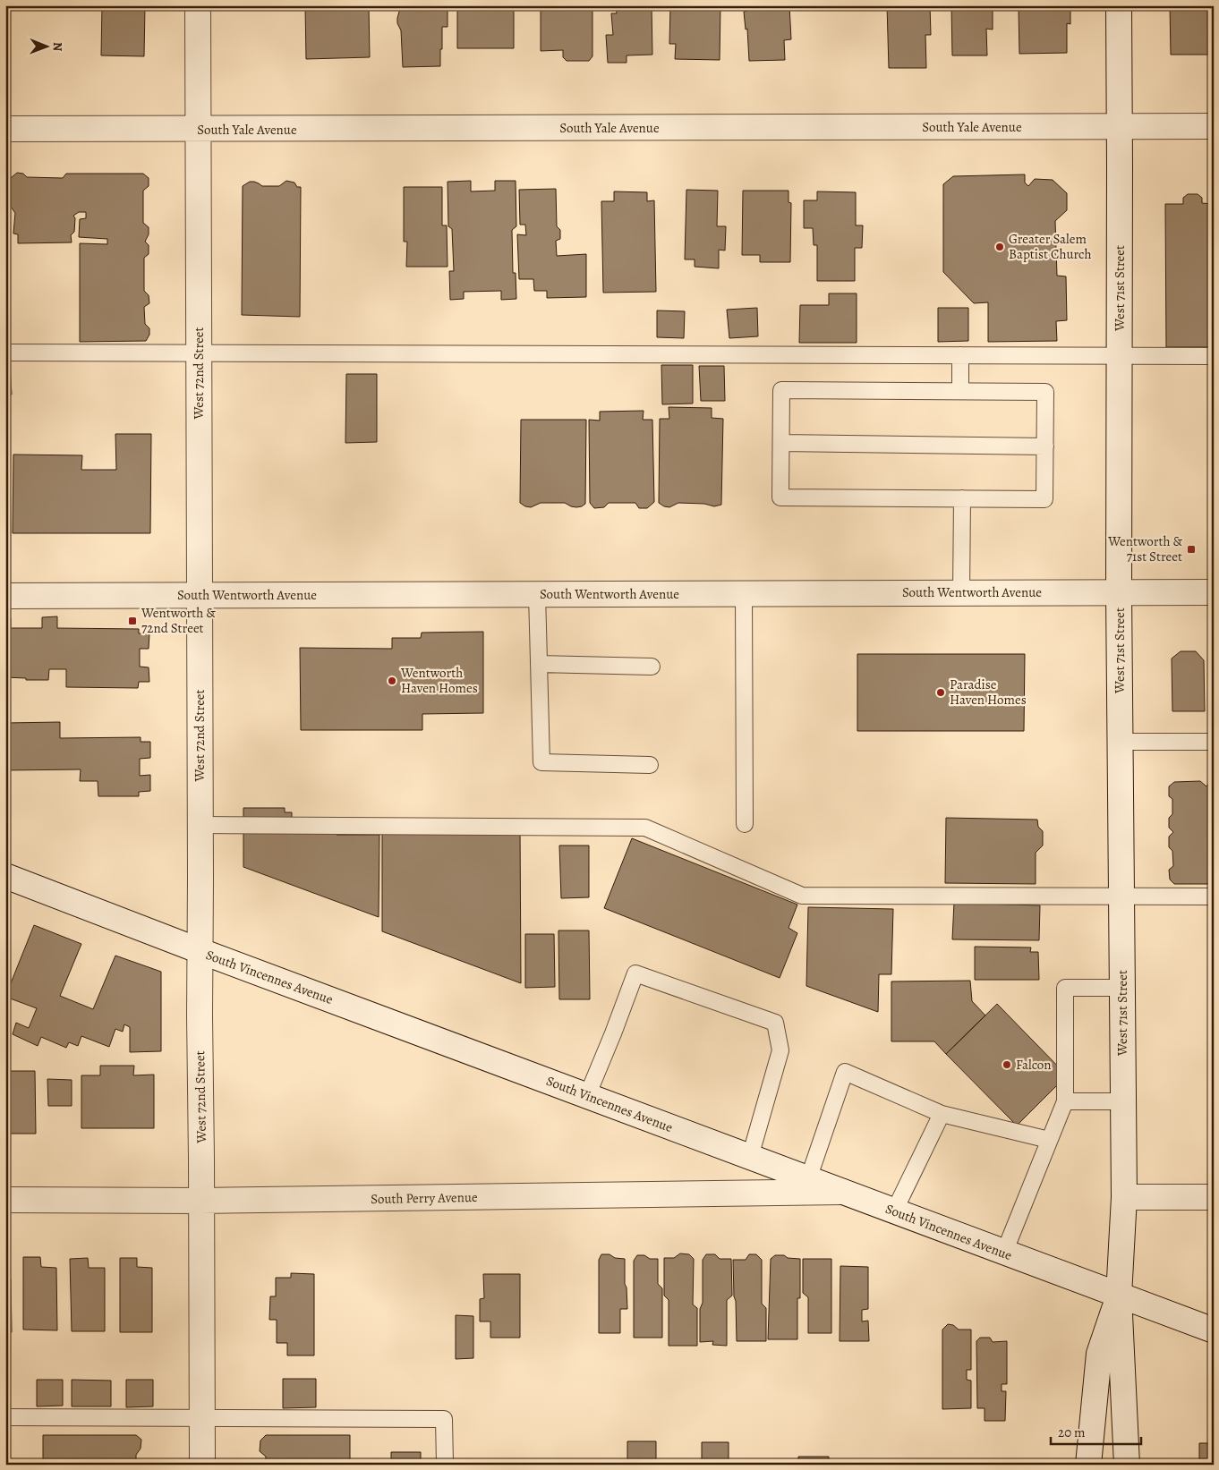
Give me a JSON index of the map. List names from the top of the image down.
{
  "streets": {
    "street": [
      "South Yale Avenue",
      "West 71st Street",
      "West 72nd Street",
      "South Wentworth Avenue",
      "South Vincennes Avenue",
      "South Perry Avenue"
    ]
  },
  "crossings": [
    ["South Yale Avenue", "West 71st Street"],
    ["South Yale Avenue", "West 72nd Street"],
    ["West 71st Street", "South Wentworth Avenue"],
    ["West 71st Street", "South Vincennes Avenue"],
    ["West 72nd Street", "South Wentworth Avenue"],
    ["West 72nd Street", "South Vincennes Avenue"],
    ["West 72nd Street", "South Perry Avenue"],
    ["South Vincennes Avenue", "South Perry Avenue"]
  ],
  "places": {
    "other": [
      "Greater Salem Baptist Church",
      "Wentworth Haven Homes",
      "Paradise Haven Homes",
      "Falcon"
    ],
    "transit": ["Wentworth & 71st Street", "Wentworth & 72nd Street"]
  },
  "scale_bar": "20 m",
  "north": "right"
}
